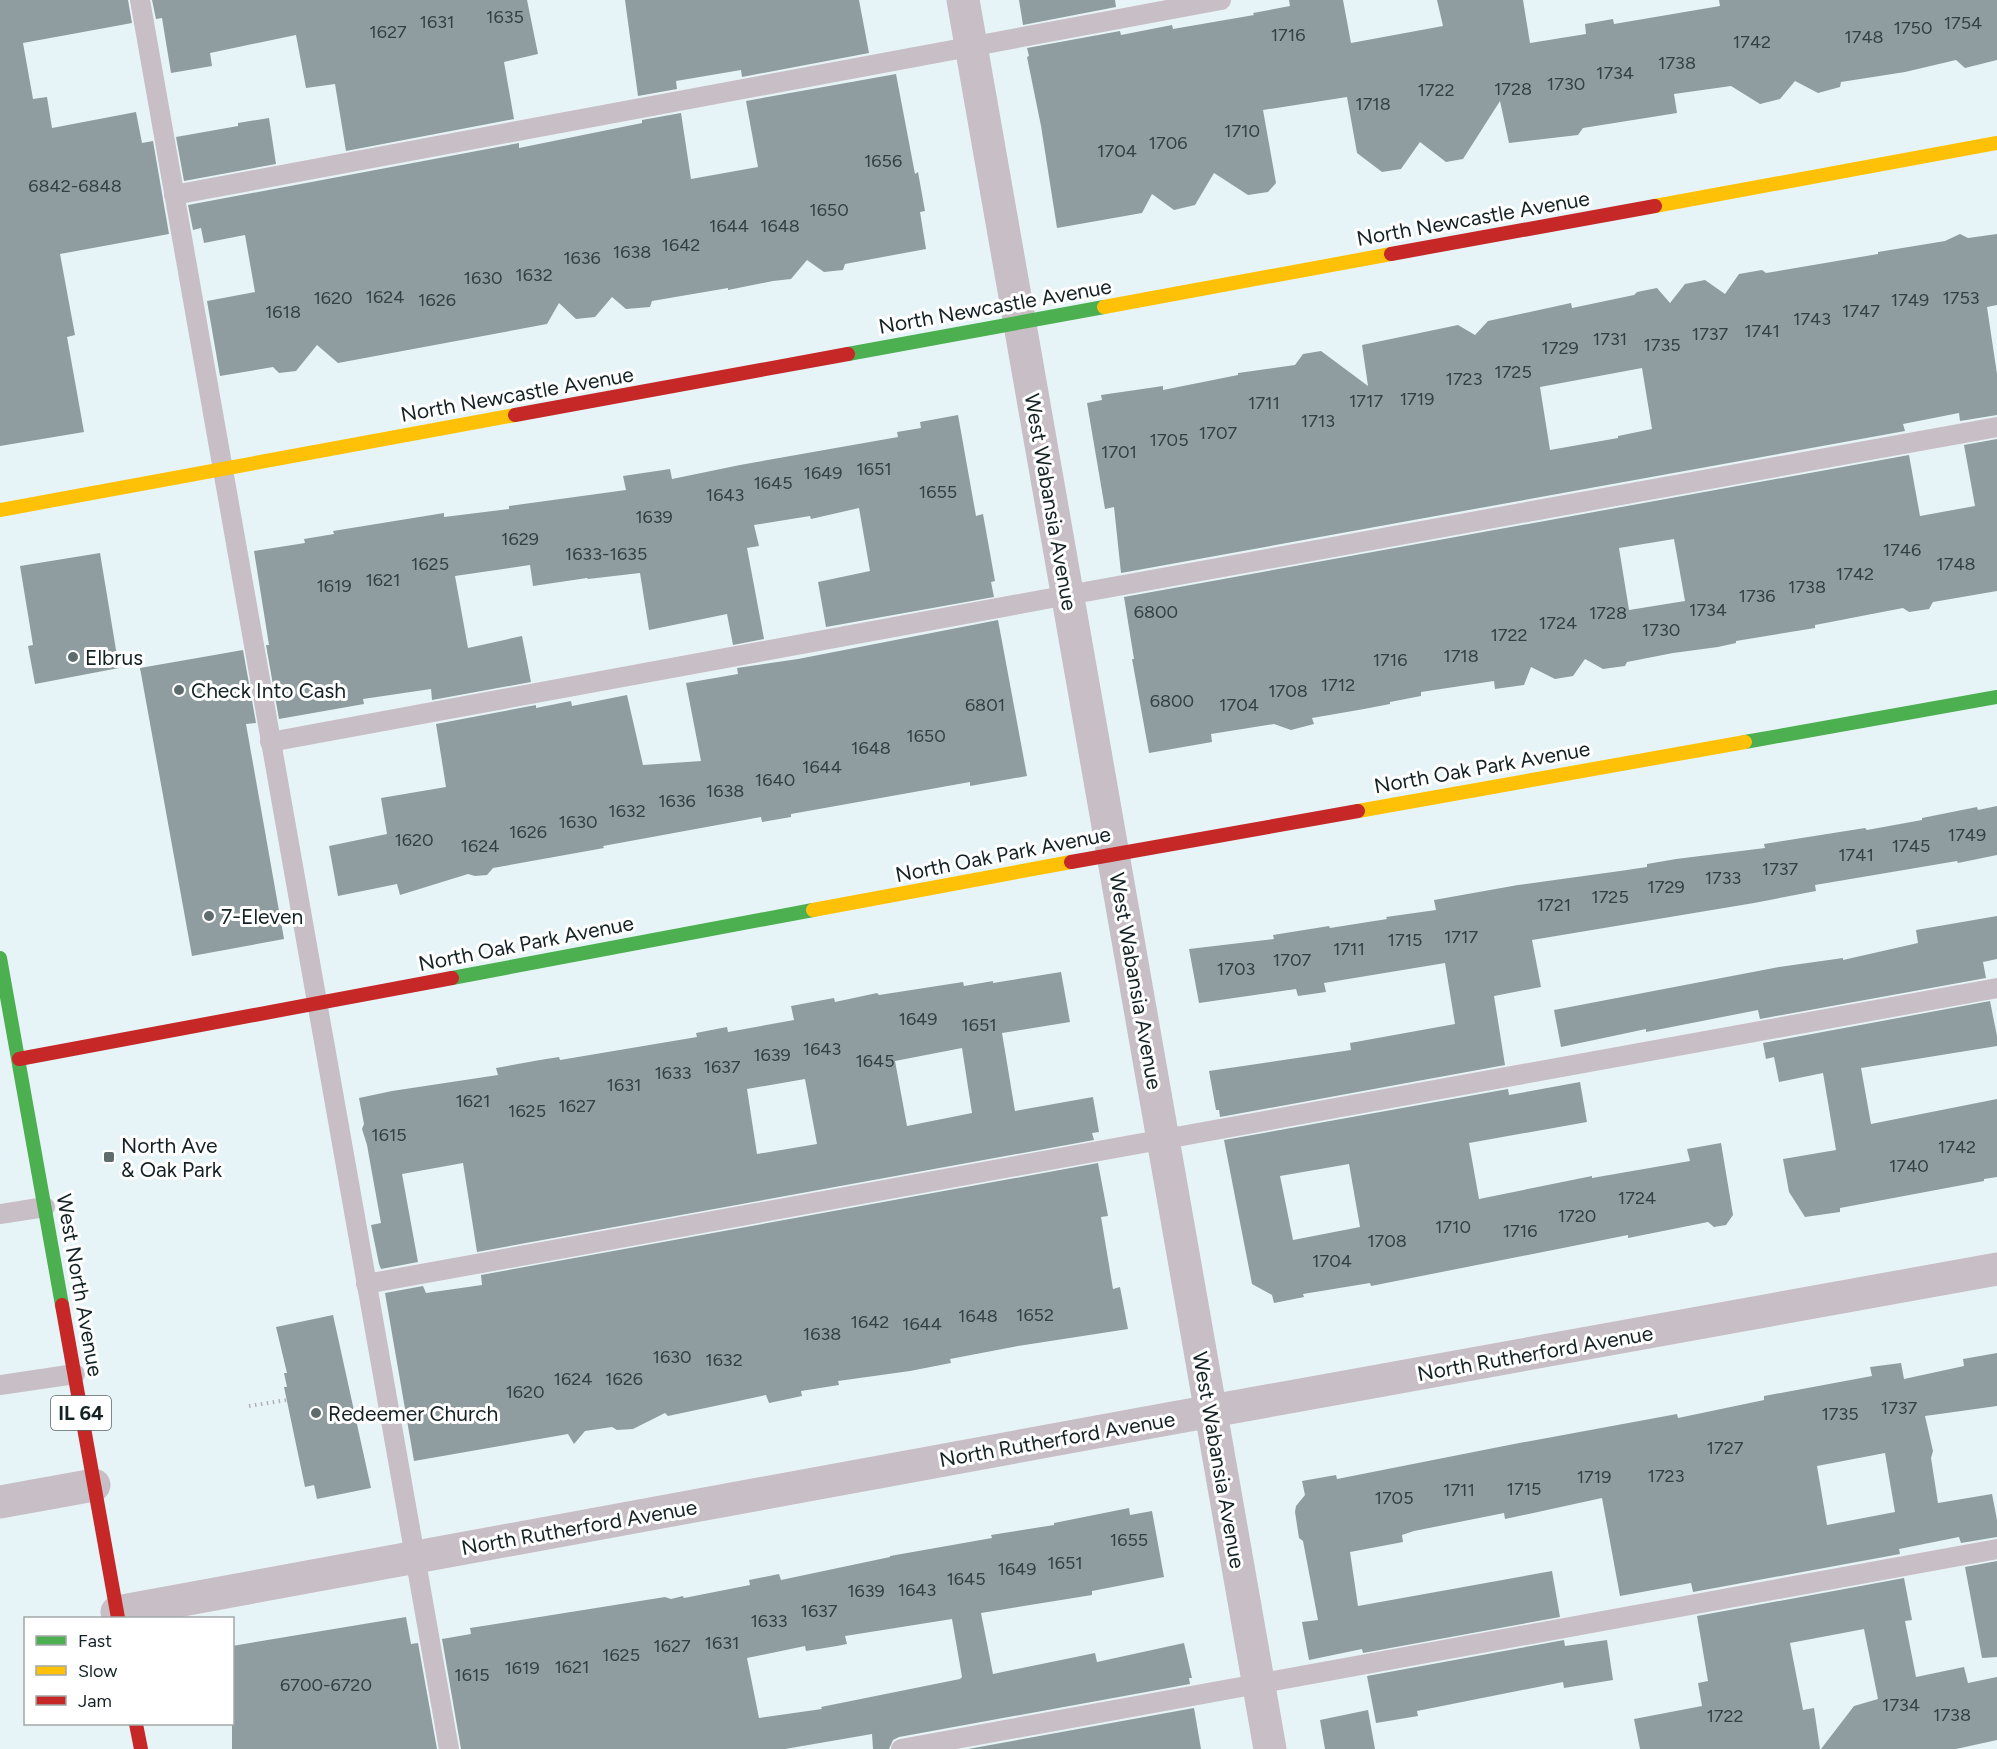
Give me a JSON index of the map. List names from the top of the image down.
{
  "streets": {
    "street": [
      "North Newcastle Avenue",
      "West Wabansia Avenue",
      "North Oak Park Avenue",
      "West North Avenue",
      "North Rutherford Avenue",
      "IL 64"
    ]
  },
  "crossings": [
    ["North Newcastle Avenue", "West Wabansia Avenue"],
    ["West Wabansia Avenue", "North Oak Park Avenue"],
    ["West Wabansia Avenue", "North Rutherford Avenue"],
    ["North Oak Park Avenue", "West North Avenue"],
    ["West North Avenue", "North Rutherford Avenue"]
  ],
  "places": {
    "other": [
      "Elbrus",
      "Check Into Cash",
      "7-Eleven",
      "Redeemer Church"
    ],
    "transit": ["North Ave & Oak Park"]
  },
  "house_numbers": [
    "1635",
    "1631",
    "1754",
    "1750",
    "1627",
    "1716",
    "1748",
    "1742",
    "1738",
    "1734",
    "1730",
    "1728",
    "1722",
    "1718",
    "1710",
    "1706",
    "1704",
    "1656",
    "6842-6848",
    "1650",
    "1644",
    "1648",
    "1642",
    "1638",
    "1636",
    "1632",
    "1630",
    "1624",
    "1620",
    "1753",
    "1626",
    "1749",
    "1747",
    "1618",
    "1743",
    "1741",
    "1737",
    "1731",
    "1735",
    "1729",
    "1725",
    "1723",
    "1719",
    "1717",
    "1711",
    "1713",
    "1707",
    "1705",
    "1701",
    "1651",
    "1649",
    "1645",
    "1655",
    "1643",
    "1639",
    "1629",
    "1746",
    "1633-1635",
    "1625",
    "1748",
    "1742",
    "1621",
    "1619",
    "1738",
    "1736",
    "1734",
    "6800",
    "1728",
    "1724",
    "1730",
    "1722",
    "1718",
    "1716",
    "1712",
    "1708",
    "6800",
    "6801",
    "1704",
    "1650",
    "1648",
    "1644",
    "1640",
    "1638",
    "1636",
    "1632",
    "1630",
    "1626",
    "1749",
    "1620",
    "1624",
    "1745",
    "1741",
    "1737",
    "1733",
    "1729",
    "1725",
    "1721",
    "1717",
    "1715",
    "1711",
    "1707",
    "1703",
    "1649",
    "1651",
    "1643",
    "1639",
    "1645",
    "1637",
    "1633",
    "1631",
    "1621",
    "1627",
    "1625",
    "1615",
    "1742",
    "1740",
    "1724",
    "1720",
    "1710",
    "1716",
    "1708",
    "1704",
    "1652",
    "1648",
    "1642",
    "1644",
    "1638",
    "1630",
    "1632",
    "1624",
    "1626",
    "1620",
    "1737",
    "1735",
    "1727",
    "1723",
    "1719",
    "1715",
    "1711",
    "1705",
    "1655",
    "1651",
    "1649",
    "1645",
    "1643",
    "1639",
    "1637",
    "1633",
    "1631",
    "1627",
    "1625",
    "1621",
    "1619",
    "1615",
    "6700-6720",
    "1734",
    "1738",
    "1722"
  ],
  "legend": ["Fast", "Slow", "Jam"]
}
